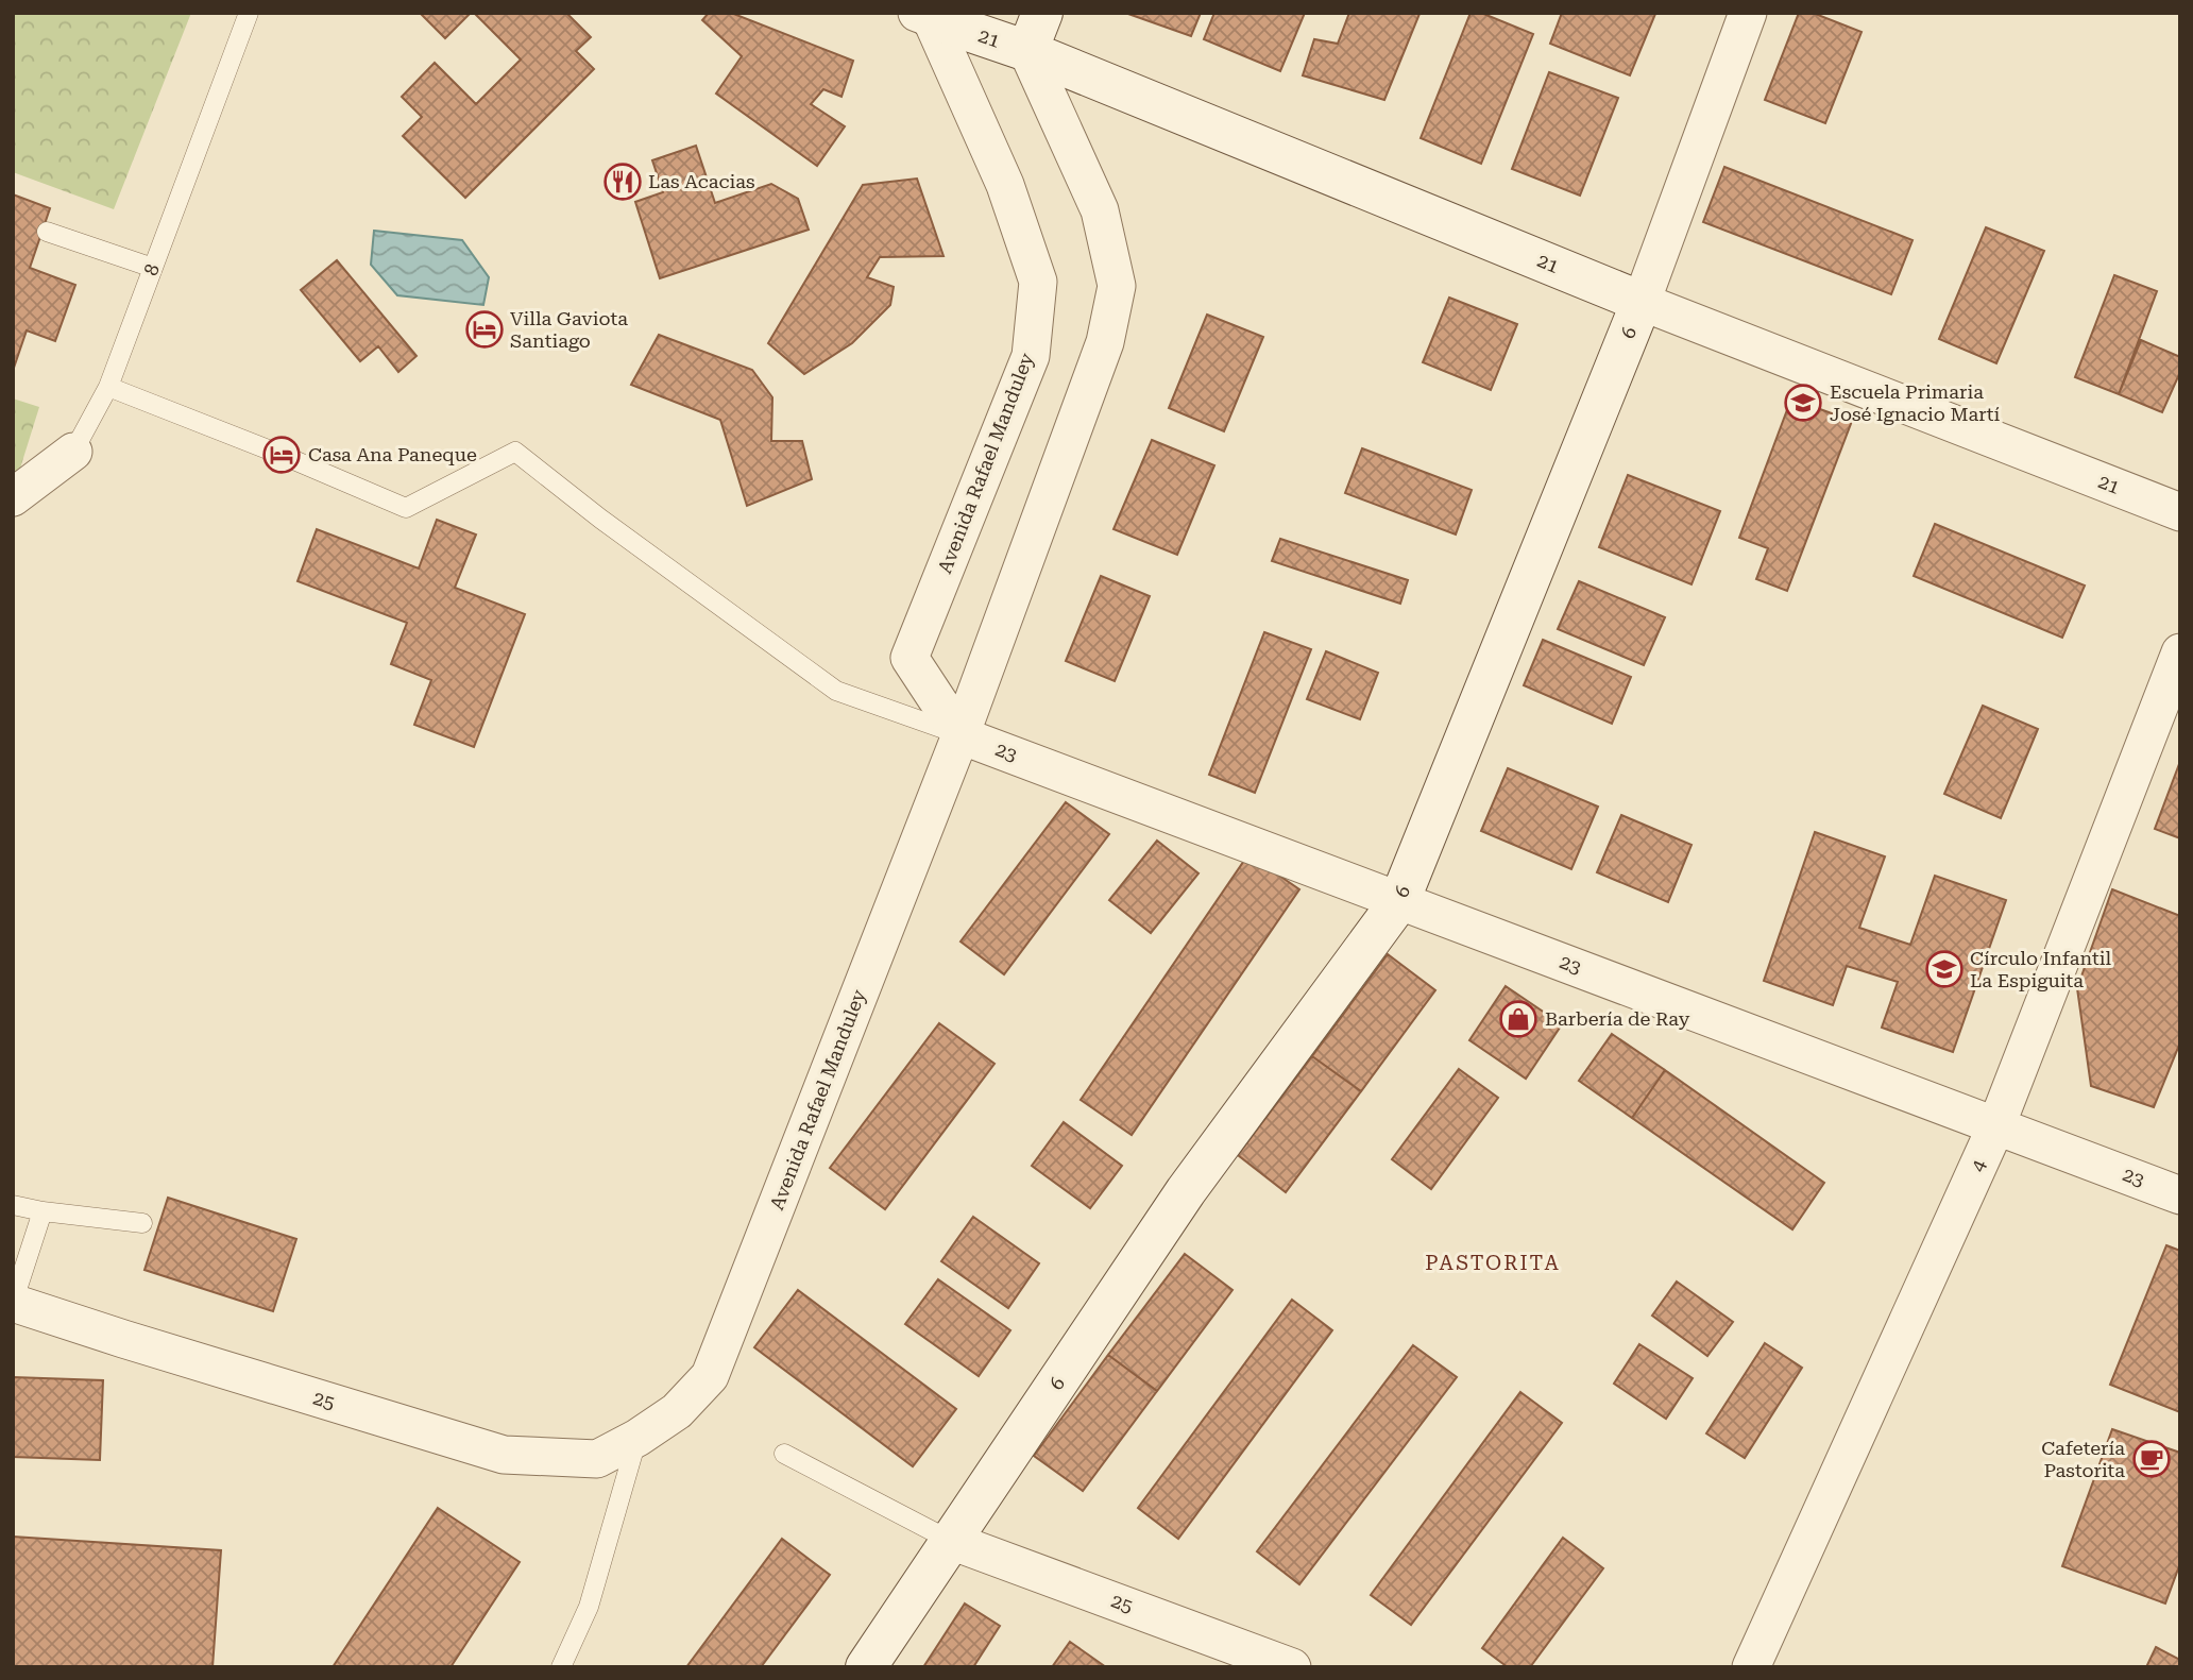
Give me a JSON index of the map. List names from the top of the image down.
{
  "streets": {
    "street": [
      "21",
      "8",
      "6",
      "Avenida Rafael Manduley",
      "23",
      "4",
      "25"
    ]
  },
  "crossings": [
    ["21", "6"],
    ["21", "Avenida Rafael Manduley"],
    ["6", "23"],
    ["6", "25"],
    ["Avenida Rafael Manduley", "23"],
    ["Avenida Rafael Manduley", "25"],
    ["23", "4"]
  ],
  "districts": ["PASTORITA"],
  "places": {
    "restaurant": ["Las Acacias"],
    "hotel": ["Villa Gaviota Santiago", "Casa Ana Paneque"],
    "school or university": ["Escuela Primaria José Ignacio Martí", "Círculo Infantil La Espiguita"],
    "shop": ["Barbería de Ray"],
    "cafe": ["Cafetería Pastorita"]
  }
}
